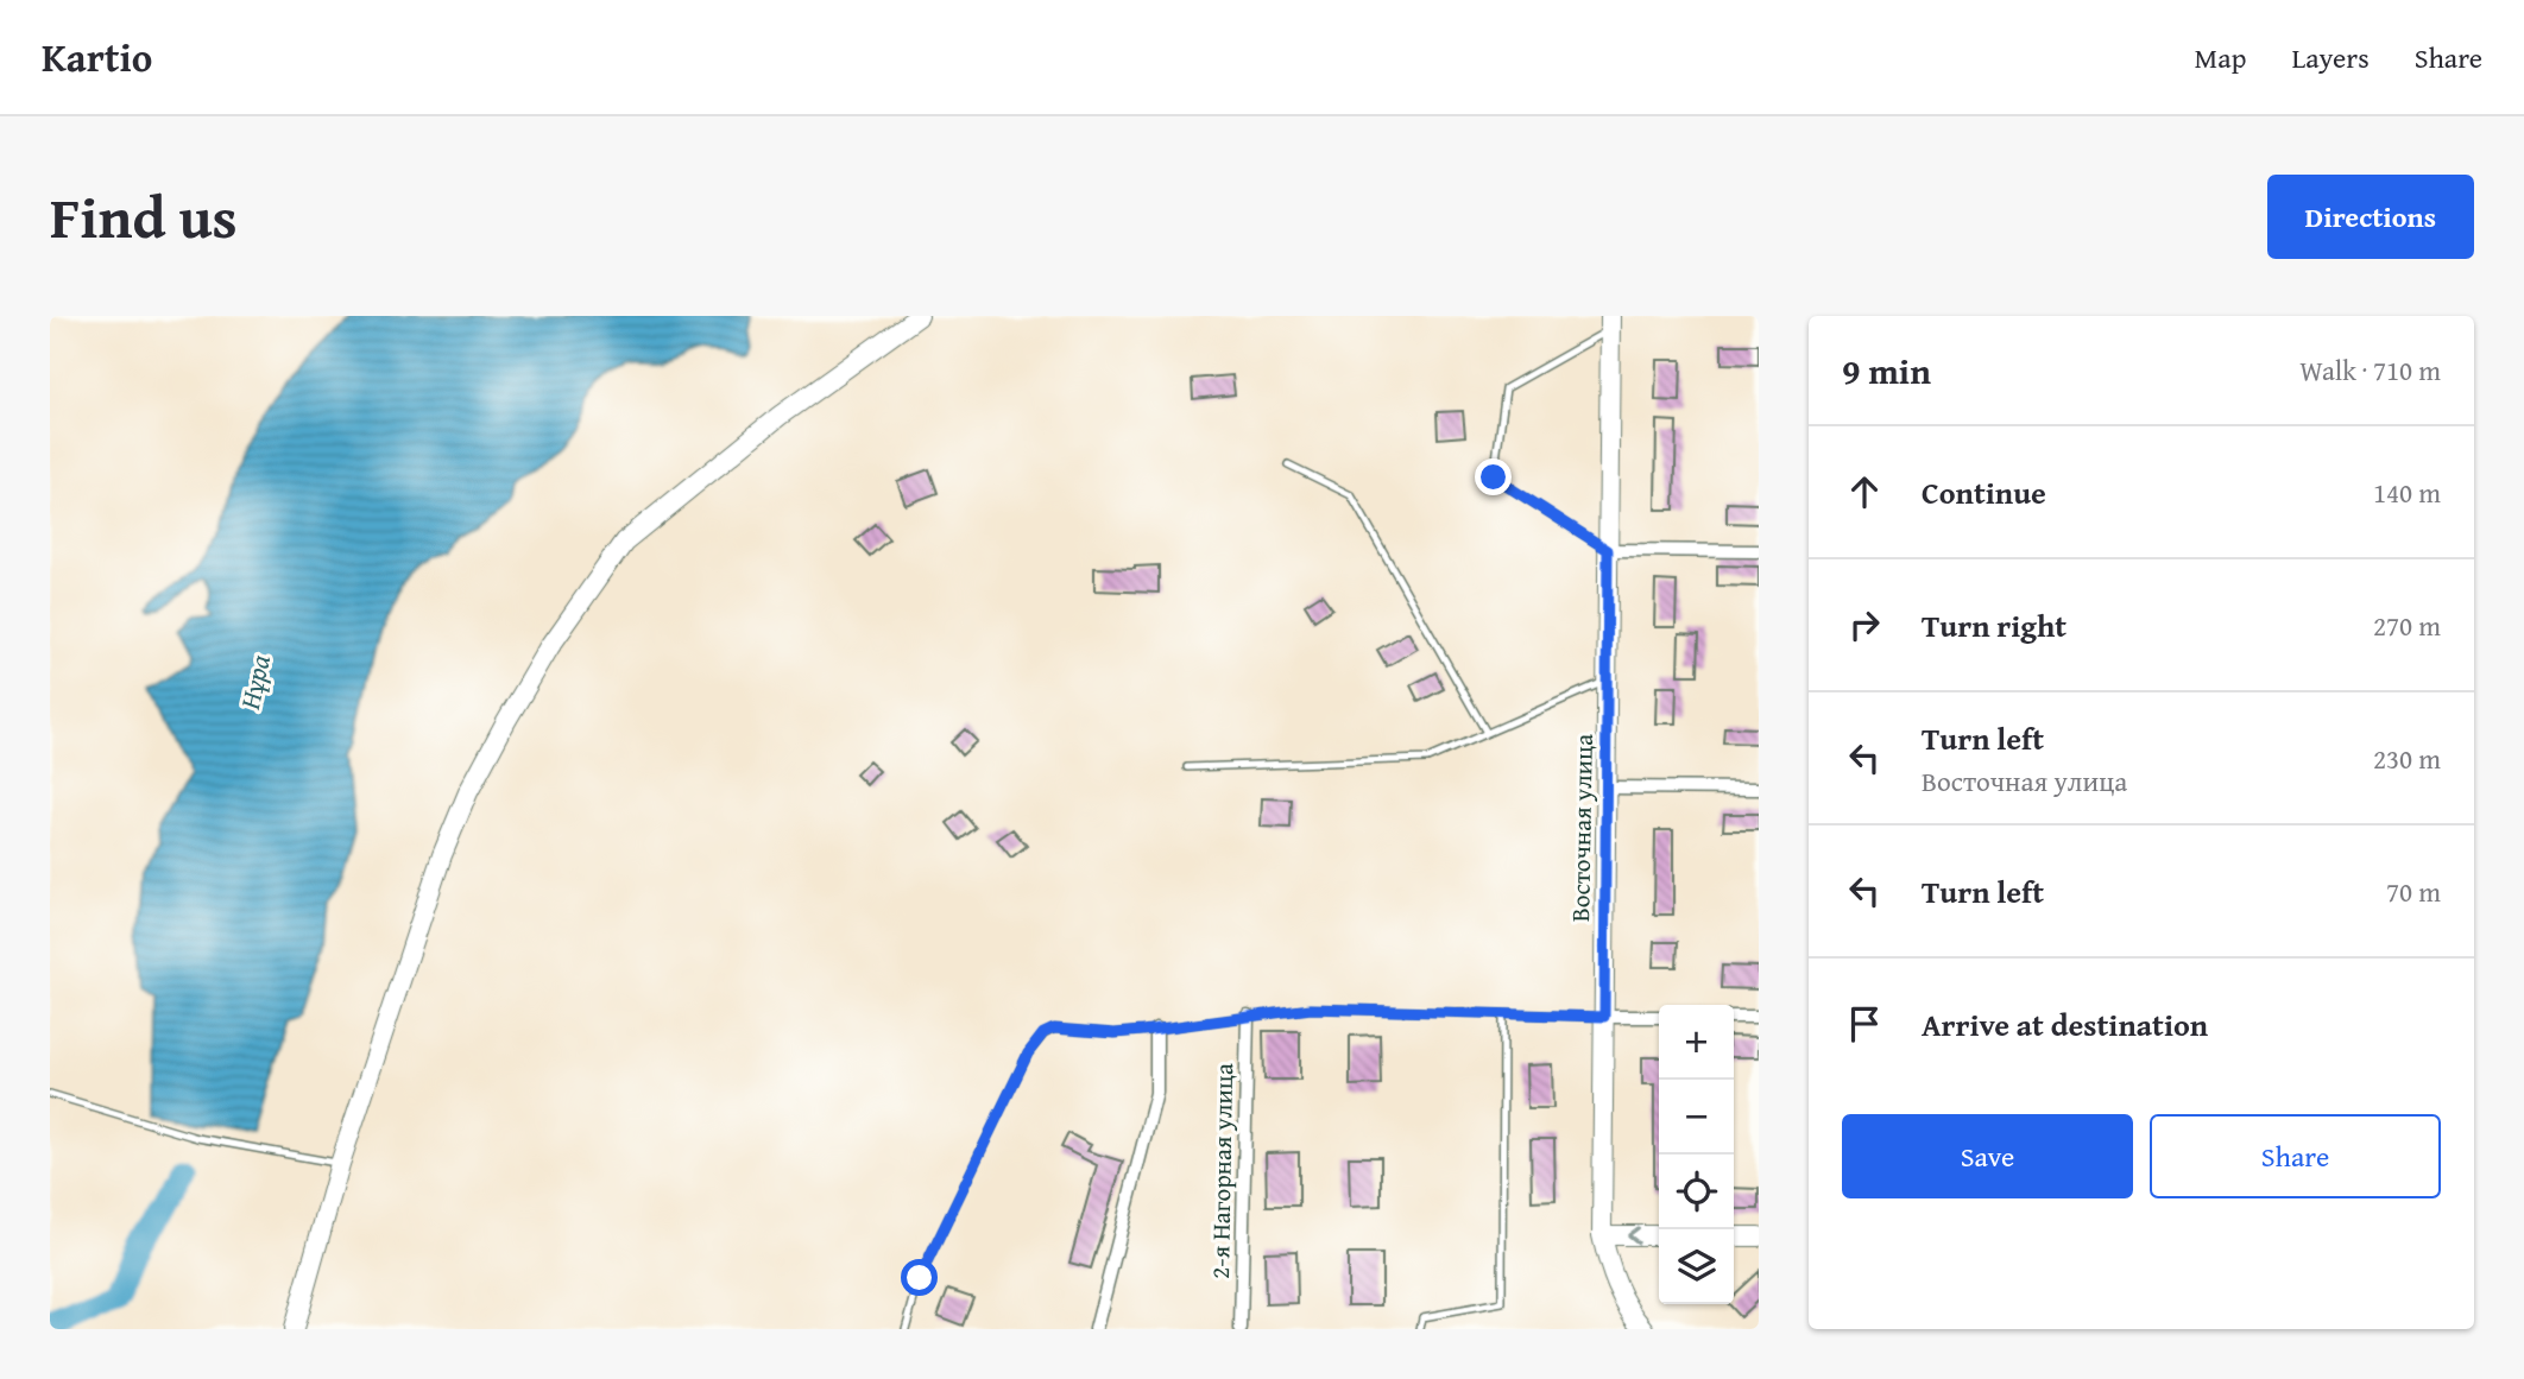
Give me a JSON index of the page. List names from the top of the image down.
{
  "streets": {
    "street": ["Восточная улица", "2-я Нагорная улица"]
  },
  "water": ["Нұра"],
  "page": {
    "header": "Kartio",
    "nav": ["Map", "Layers", "Share"],
    "title": "Find us",
    "buttons": [
      "Directions",
      ["Save", "Share"]
    ],
    "heading": ["9 min", "Walk · 710 m"],
    "list": [
      ["Continue", "140 m"],
      ["Turn right", "270 m"],
      ["Turn left", "Восточная улица", "230 m"],
      ["Turn left", "70 m"],
      "Arrive at destination"
    ],
    "map_buttons": ["+", "−"]
  }
}
